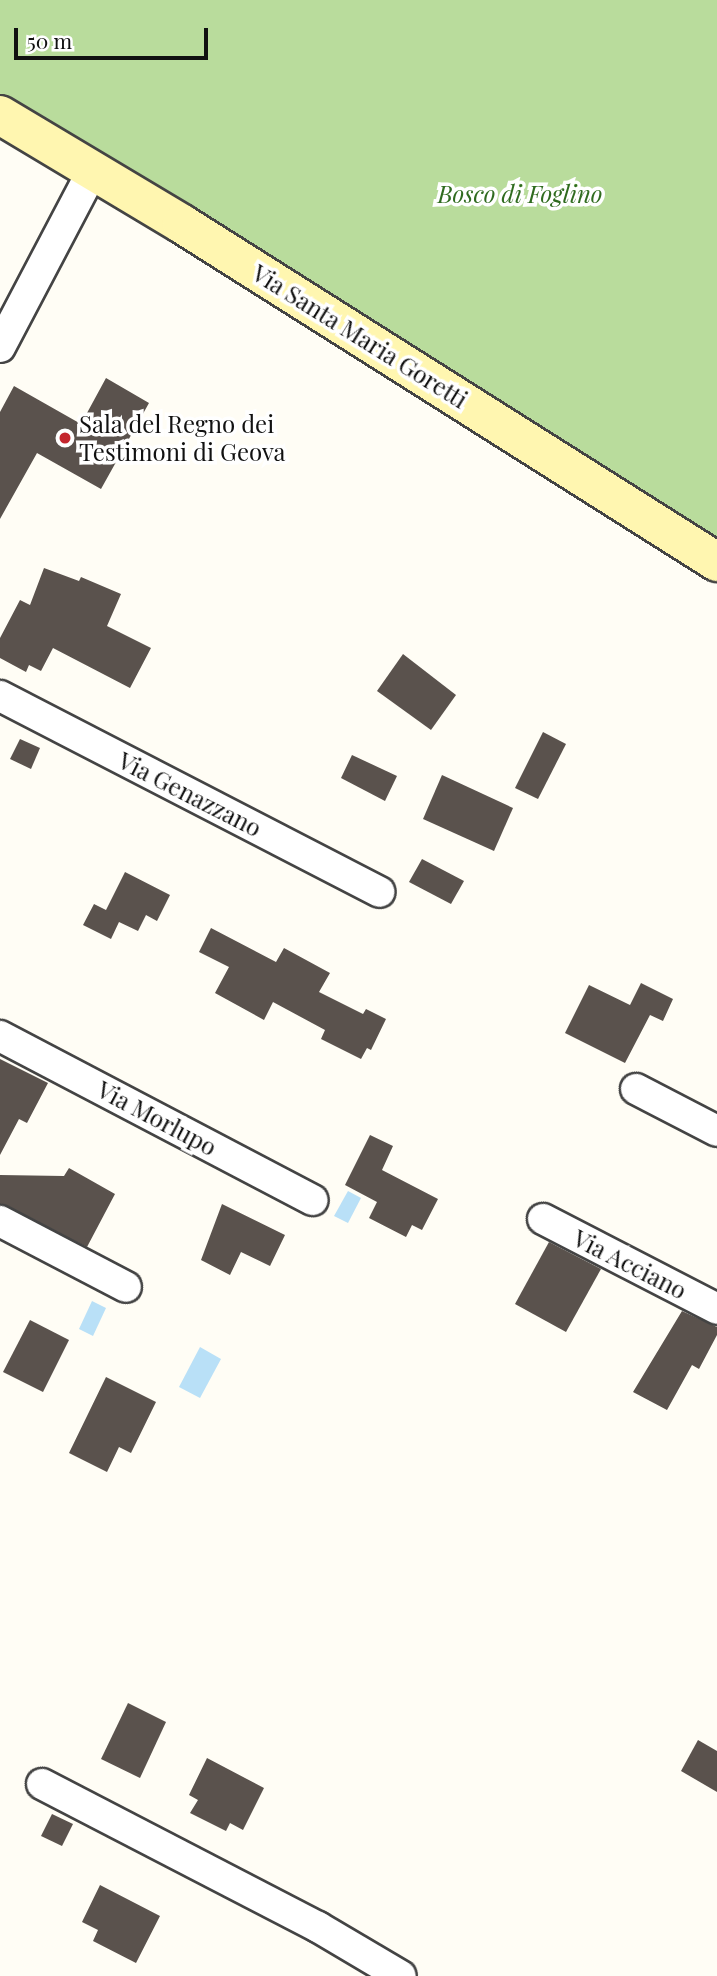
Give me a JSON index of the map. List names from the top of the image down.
{
  "streets": {
    "main road": ["Via Santa Maria Goretti"],
    "street": ["Via Genazzano", "Via Morlupo", "Via Acciano"]
  },
  "parks": ["Bosco di Foglino"],
  "places": ["Sala del Regno dei Testimoni di Geova"],
  "scale_bar": "50 m"
}
